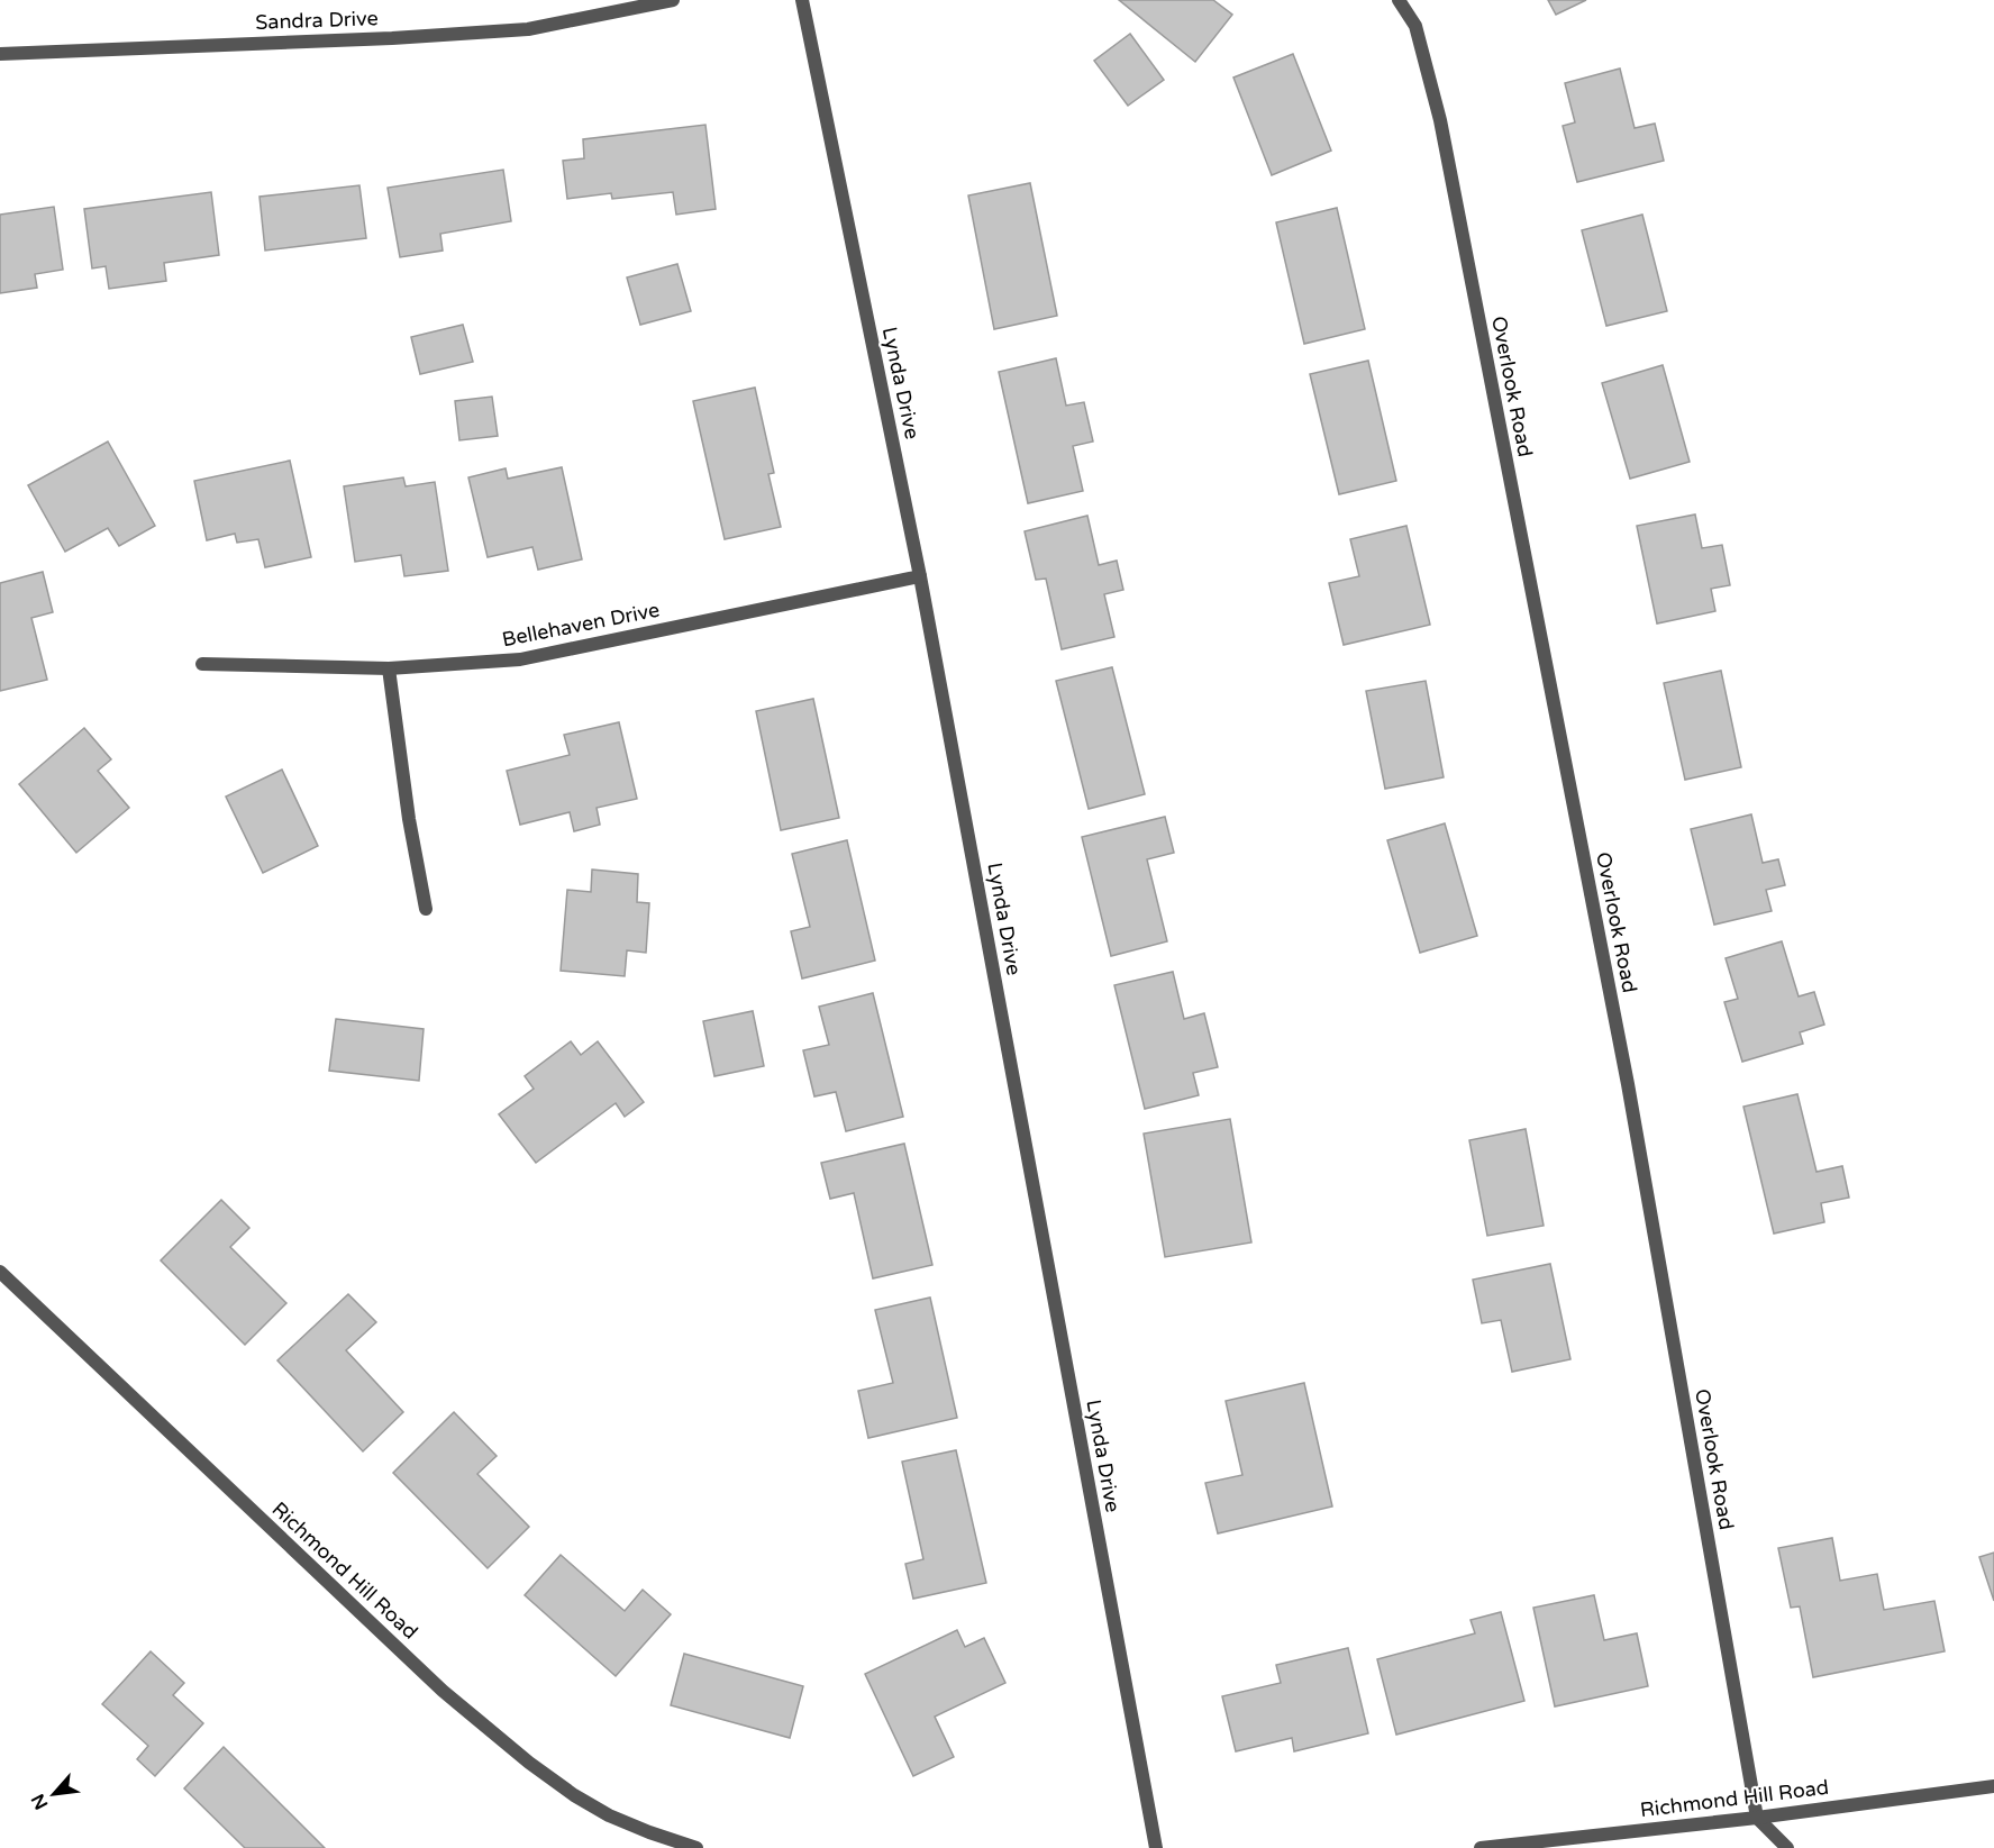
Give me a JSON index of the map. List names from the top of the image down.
{
  "streets": {
    "street": [
      "Sandra Drive",
      "Lynda Drive",
      "Overlook Road",
      "Bellehaven Drive",
      "Richmond Hill Road"
    ]
  },
  "crossings": [
    ["Lynda Drive", "Bellehaven Drive"],
    ["Overlook Road", "Richmond Hill Road"]
  ],
  "north": "bottom left"
}
